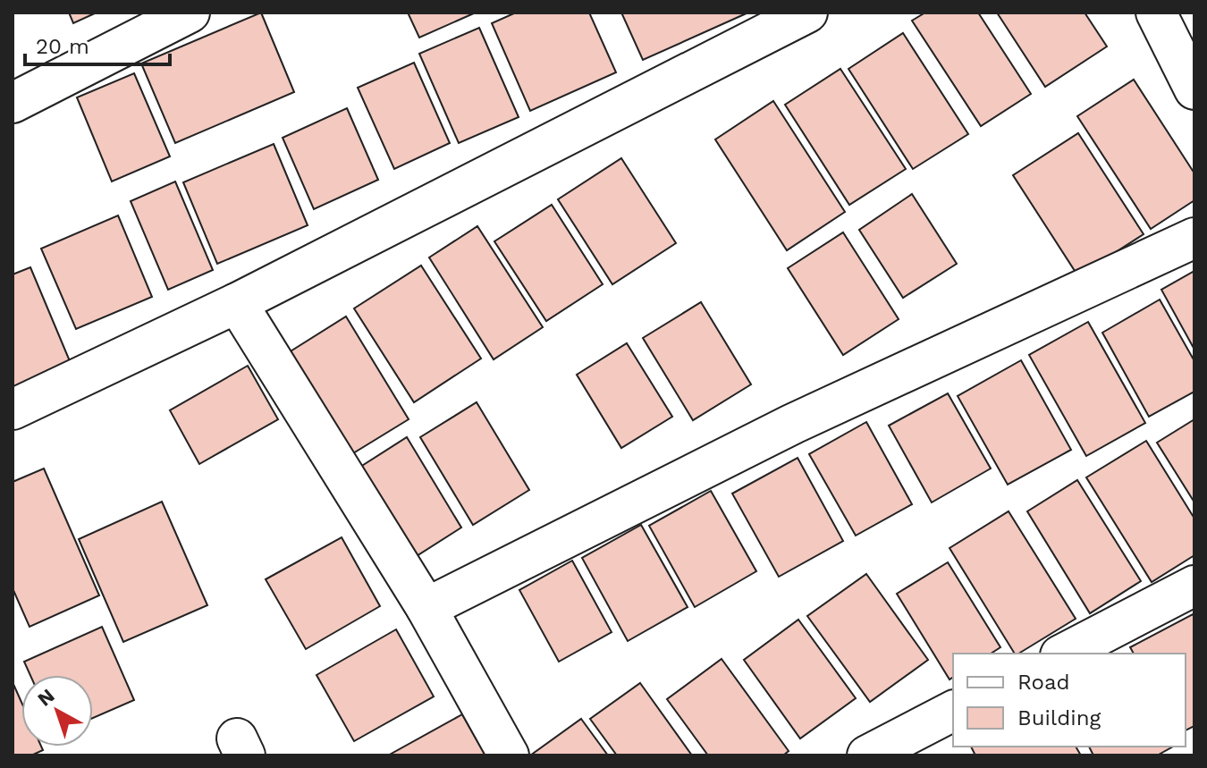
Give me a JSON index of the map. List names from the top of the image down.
{
  "legend": ["Road", "Building"],
  "scale_bar": "20 m",
  "north": "top left"
}
